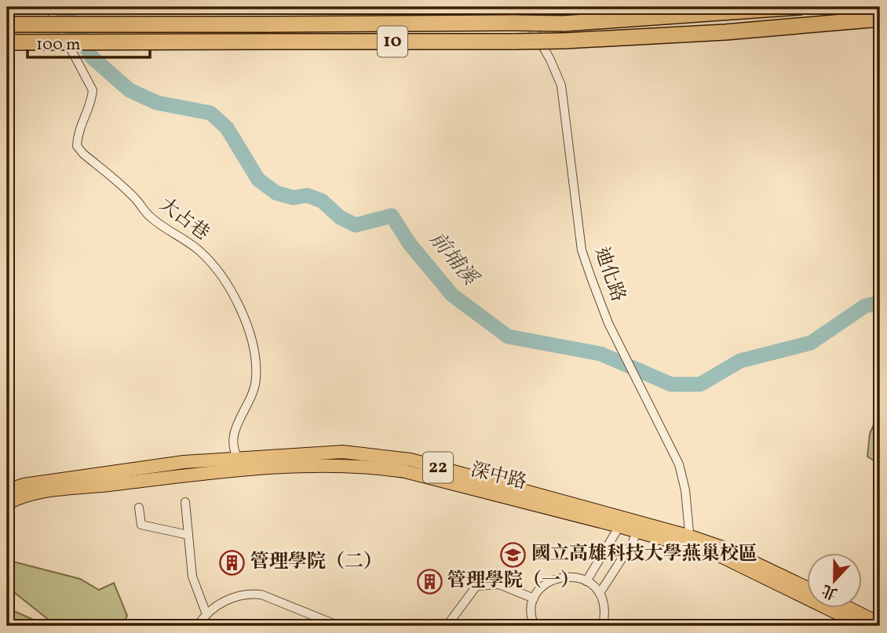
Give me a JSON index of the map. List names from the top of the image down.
{
  "streets": {
    "highway": ["10"],
    "main road": ["22", "深中路"],
    "street": ["大占巷", "迪化路"]
  },
  "crossings": [
    ["大占巷", "深中路"],
    ["迪化路", "深中路"]
  ],
  "water": ["前埔溪"],
  "places": {
    "school or university": ["國立高雄科技大學燕巢校區"],
    "building": ["管理學院（二）", "管理學院（一）"]
  },
  "scale_bar": "100 m",
  "north": "bottom"
}
